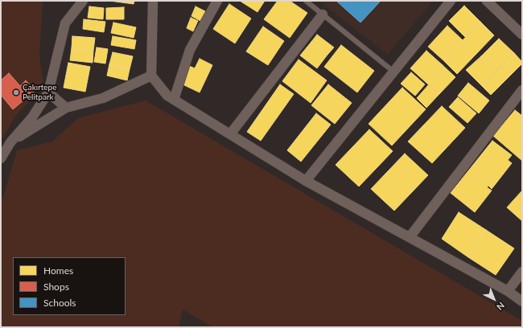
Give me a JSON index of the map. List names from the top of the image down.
{
  "places": ["Çakırtepe Pelitpark"],
  "legend": ["Homes", "Shops", "Schools"],
  "north": "bottom right"
}
